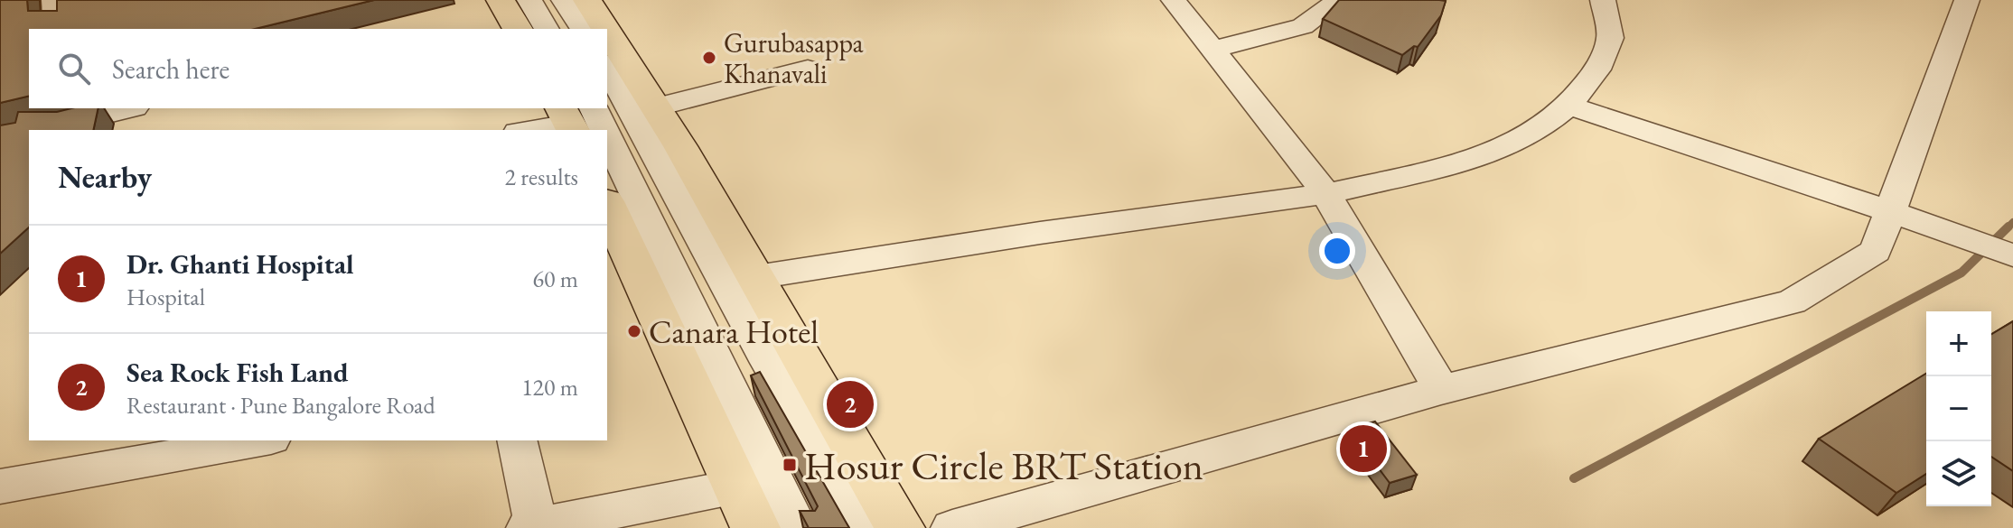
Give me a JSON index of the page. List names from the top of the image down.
{
  "places": {
    "other": ["Gurubasappa Khanavali", "Canara Hotel"],
    "transit": ["Hosur Circle BRT Station"]
  },
  "page": {
    "search": "Search here",
    "heading": ["Nearby", "2 results"],
    "list": [
      {
        "mark": "1",
        "name": "Dr. Ghanti Hospital",
        "note": "Hospital",
        "value": "60 m"
      },
      {
        "mark": "2",
        "name": "Sea Rock Fish Land",
        "note": "Restaurant · Pune Bangalore Road",
        "value": "120 m"
      }
    ],
    "map_buttons": ["+", "−"],
    "pins": ["2", "1"]
  }
}
